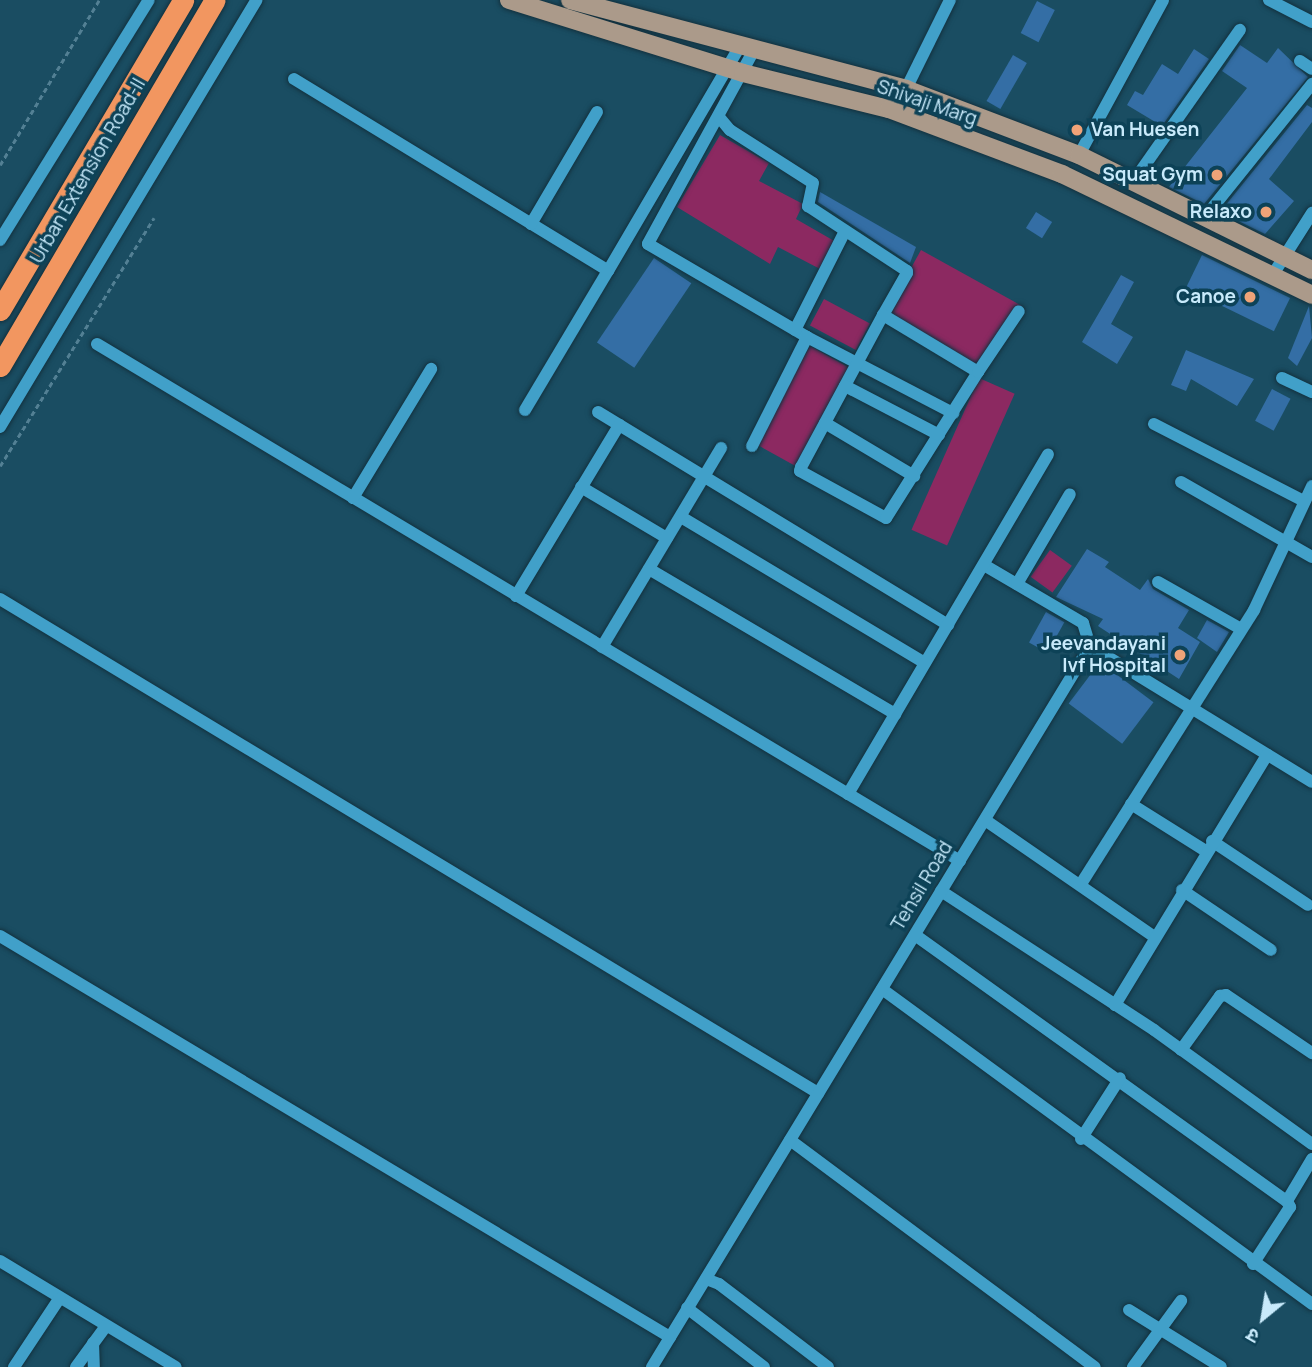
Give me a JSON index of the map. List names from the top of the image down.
{
  "streets": {
    "highway": ["Urban Extension Road-II"],
    "main road": ["Shivaji Marg"],
    "street": ["Tehsil Road"]
  },
  "places": [
    "Van Huesen",
    "Squat Gym",
    "Relaxo",
    "Canoe",
    "Jeevandayani Ivf Hospital"
  ],
  "north": "bottom left"
}
